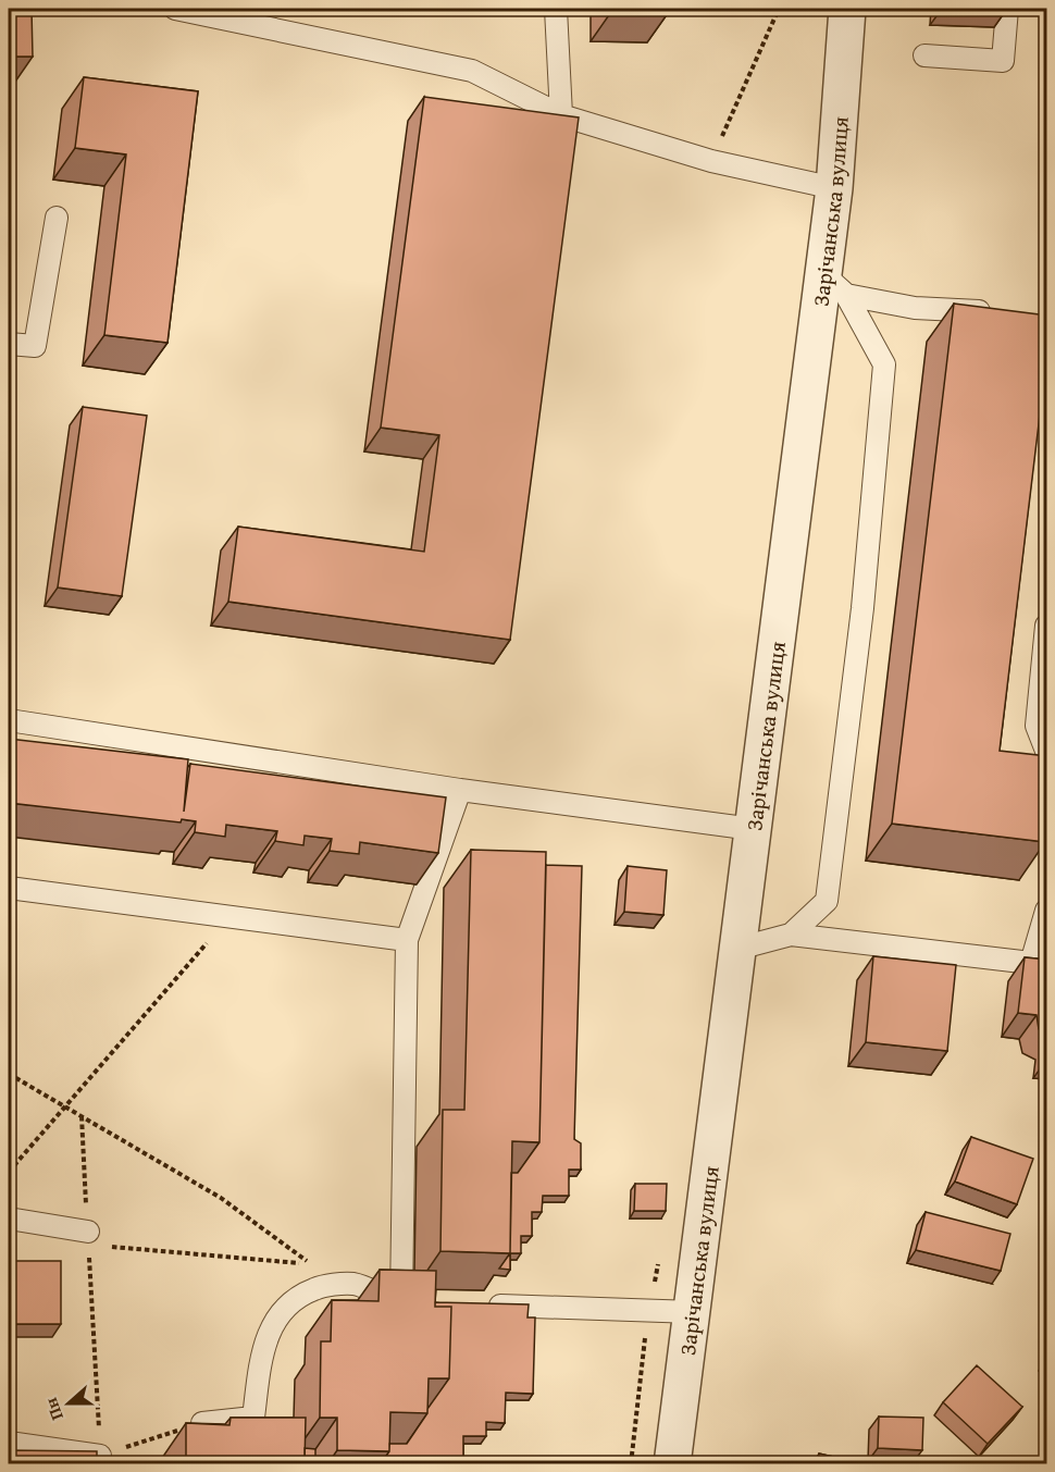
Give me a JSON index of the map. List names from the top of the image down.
{
  "streets": {
    "street": ["Зарічанська вулиця"]
  },
  "north": "left"
}
